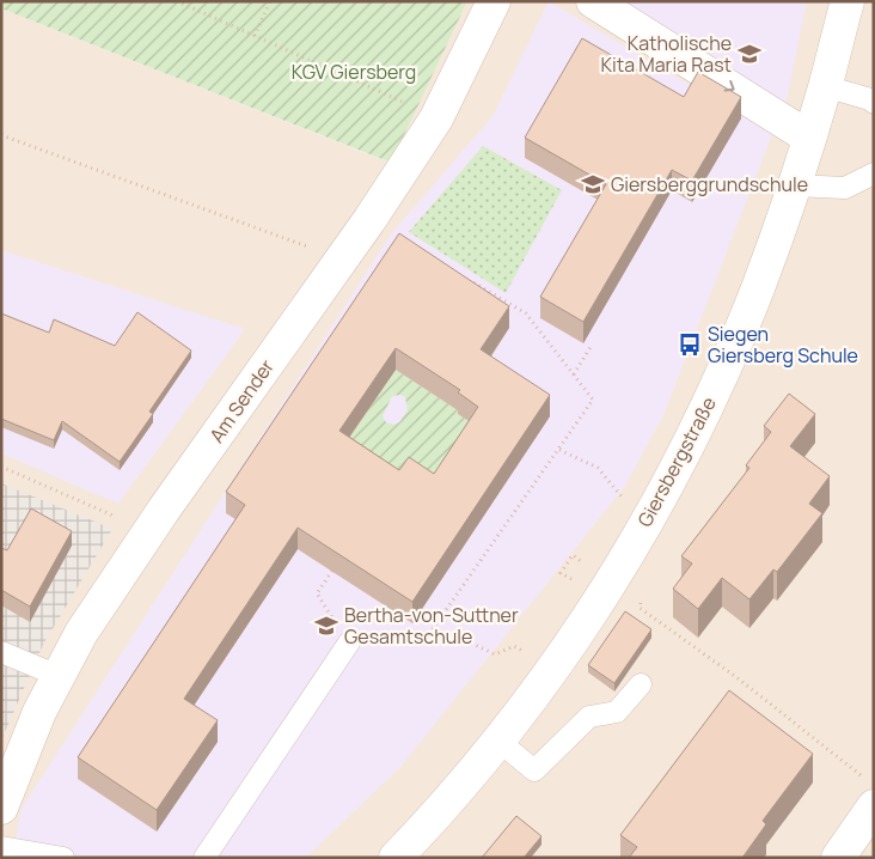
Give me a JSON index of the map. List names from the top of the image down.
{
  "streets": {
    "street": ["Am Sender", "Giersbergstraße"]
  },
  "parks": ["KGV Giersberg"],
  "places": {
    "school or university": ["Katholische Kita Maria Rast", "Giersberggrundschule", "Bertha-von-Suttner Gesamtschule"],
    "bus stop": ["Siegen Giersberg Schule"]
  }
}
